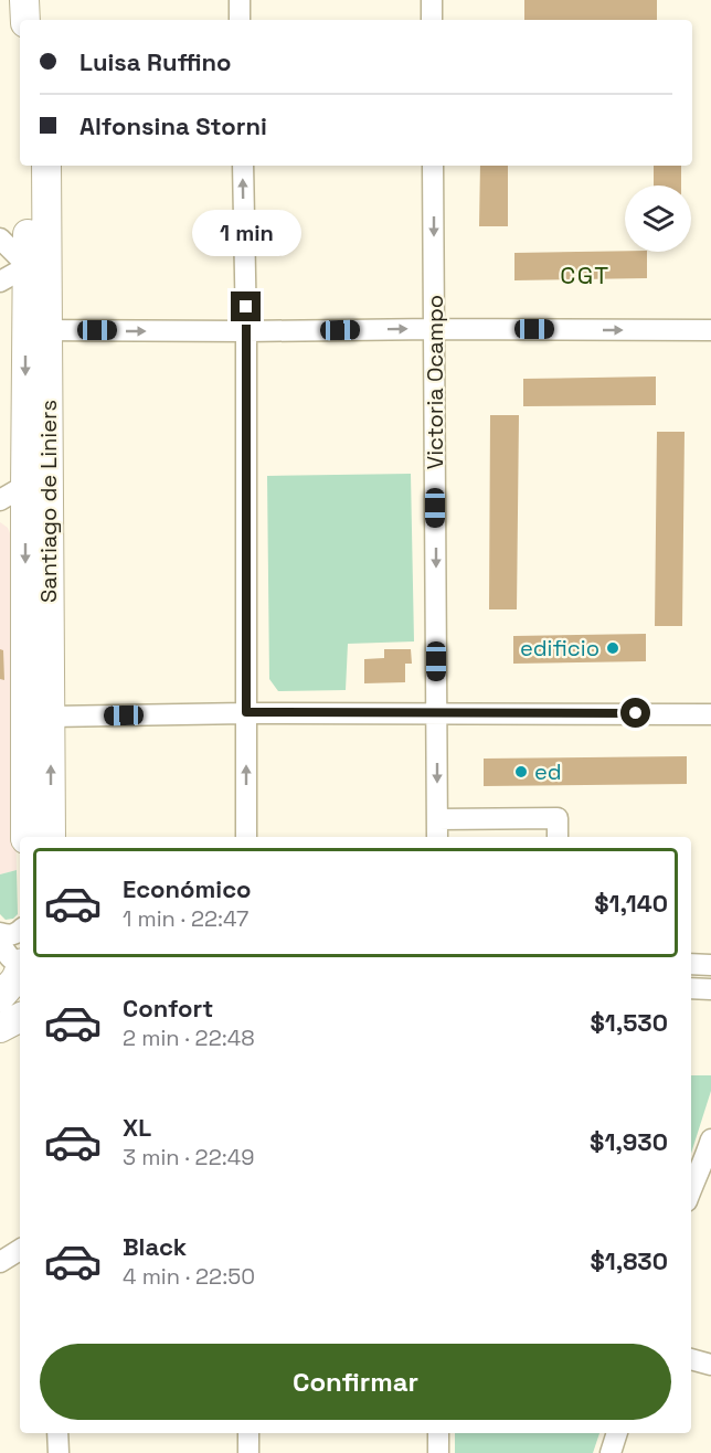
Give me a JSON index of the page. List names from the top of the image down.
{
  "streets": {
    "street": ["Victoria Ocampo", "Santiago de Liniers"]
  },
  "one_way": ["Victoria Ocampo"],
  "districts": ["CGT"],
  "places": ["edificio", "ed"],
  "page": {
    "banner": ["Luisa Ruffino", "Alfonsina Storni"],
    "bubble": "1 min",
    "list": [
      {
        "name": "Económico",
        "note": "1 min · 22:47",
        "value": "$1,140"
      },
      {
        "name": "Confort",
        "note": "2 min · 22:48",
        "value": "$1,530"
      },
      {
        "name": "XL",
        "note": "3 min · 22:49",
        "value": "$1,930"
      },
      {
        "name": "Black",
        "note": "4 min · 22:50",
        "value": "$1,830"
      }
    ],
    "buttons": "Confirmar"
  }
}
